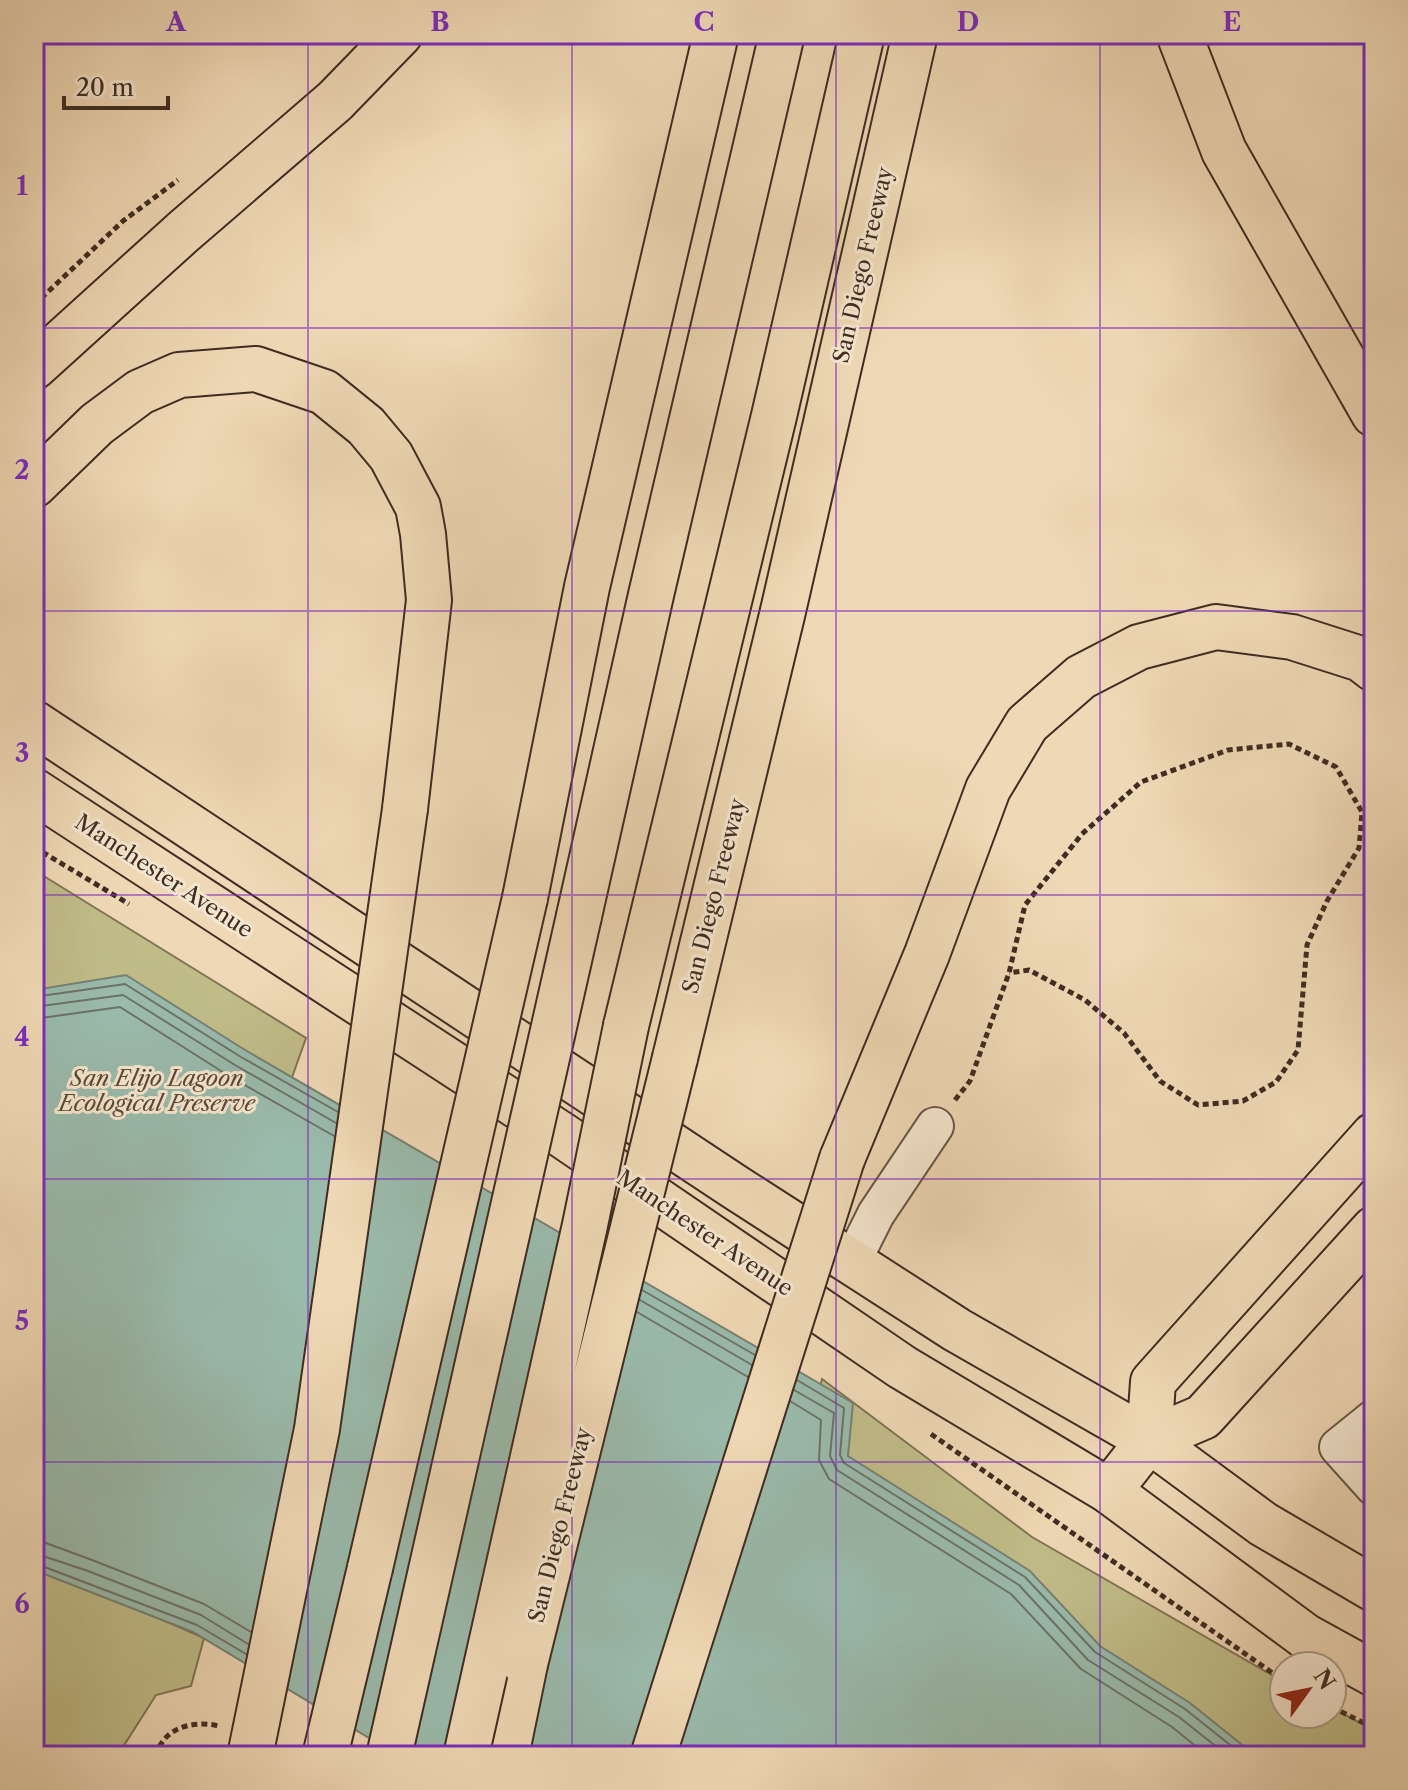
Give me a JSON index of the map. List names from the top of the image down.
{
  "streets": {
    "main road": ["San Diego Freeway", "Manchester Avenue"]
  },
  "parks": ["San Elijo Lagoon Ecological Preserve"],
  "scale_bar": "20 m",
  "north": "top right",
  "grid": {
    "columns": [
      "A",
      "B",
      "C",
      "D",
      "E"
    ],
    "rows": [
      "1",
      "2",
      "3",
      "4",
      "5",
      "6"
    ]
  }
}
